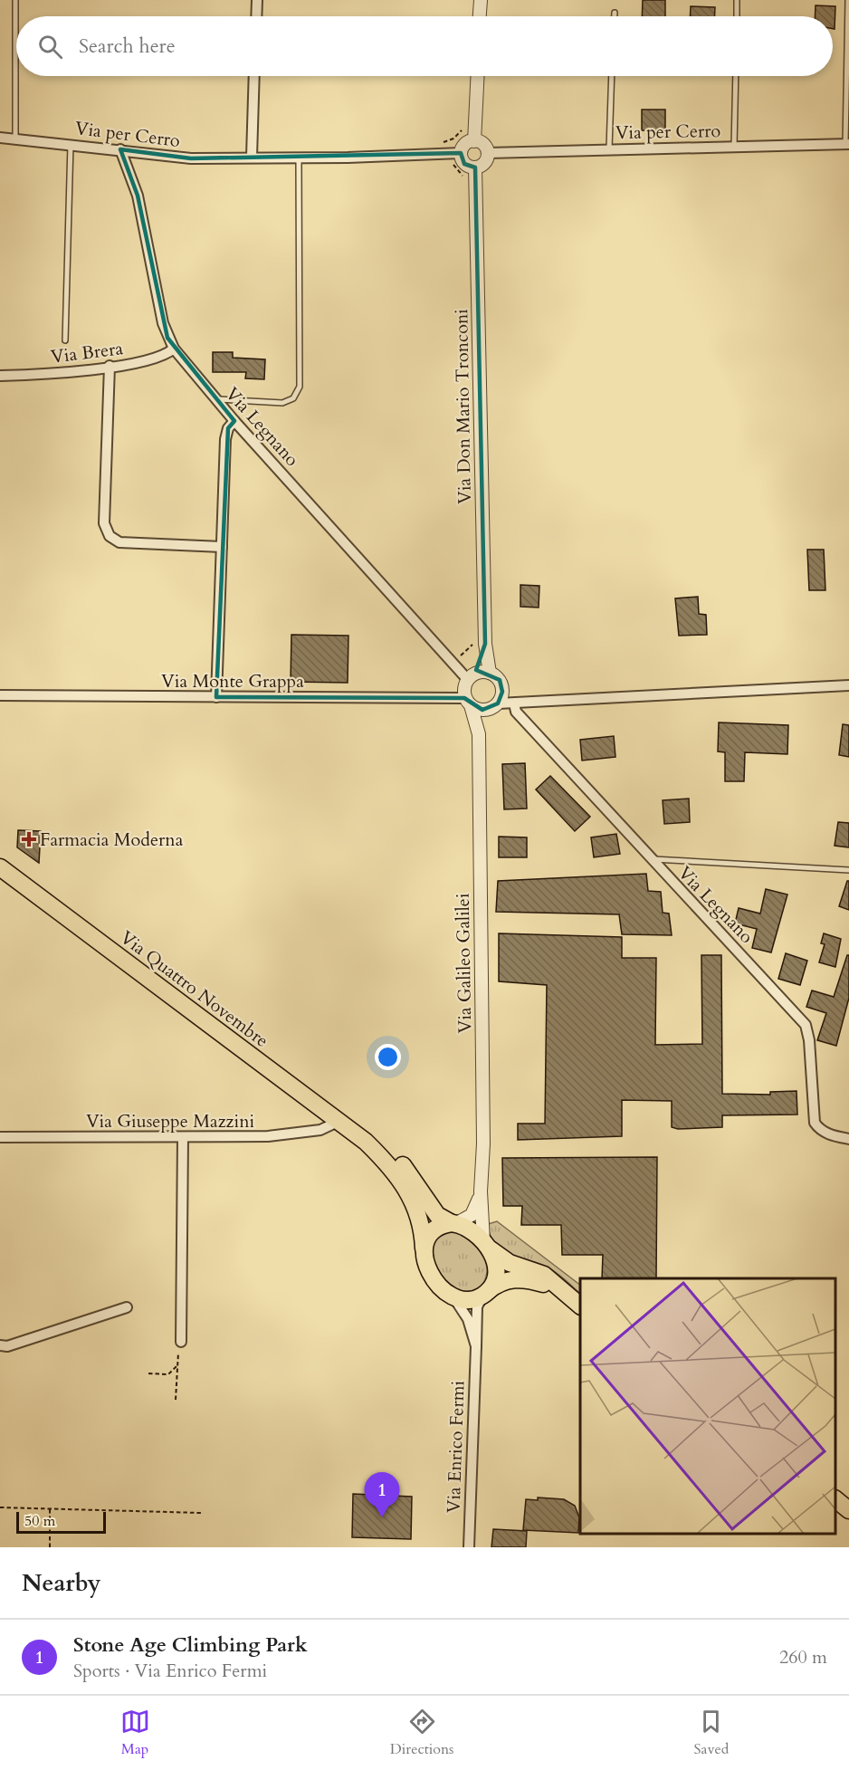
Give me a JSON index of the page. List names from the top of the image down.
{
  "streets": {
    "main road": ["Via Quattro Novembre"],
    "street": [
      "Via per Cerro",
      "Via Brera",
      "Via Don Mario Tronconi",
      "Via Legnano",
      "Via Monte Grappa",
      "Via Galileo Galilei",
      "Via Giuseppe Mazzini",
      "Via Enrico Fermi"
    ]
  },
  "crossings": [
    ["Via per Cerro", "Via Don Mario Tronconi"],
    ["Via per Cerro", "Via Legnano"],
    ["Via Brera", "Via Legnano"],
    ["Via Don Mario Tronconi", "Via Legnano"],
    ["Via Don Mario Tronconi", "Via Monte Grappa"],
    ["Via Don Mario Tronconi", "Via Galileo Galilei"],
    ["Via Legnano", "Via Monte Grappa"],
    ["Via Legnano", "Via Galileo Galilei"],
    ["Via Monte Grappa", "Via Galileo Galilei"],
    ["Via Galileo Galilei", "Via Quattro Novembre"],
    ["Via Galileo Galilei", "Via Enrico Fermi"],
    ["Via Quattro Novembre", "Via Giuseppe Mazzini"],
    ["Via Quattro Novembre", "Via Enrico Fermi"]
  ],
  "places": {
    "health": ["Farmacia Moderna"]
  },
  "scale_bar": "50 m",
  "page": {
    "search": "Search here",
    "pins": "1",
    "scale": "50 m",
    "heading": "Nearby",
    "list": [
      {
        "mark": "1",
        "name": "Stone Age Climbing Park",
        "note": "Sports · Via Enrico Fermi",
        "value": "260 m"
      }
    ],
    "nav": ["Map", "Directions", "Saved"]
  }
}
